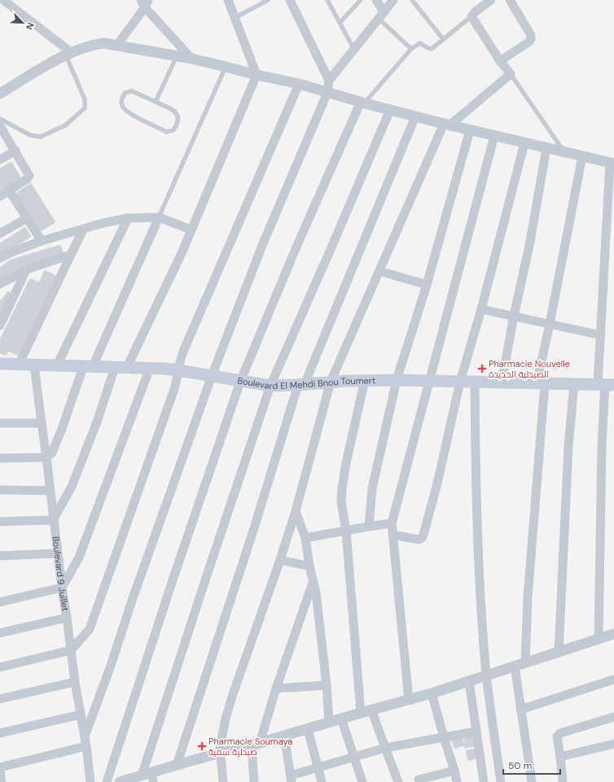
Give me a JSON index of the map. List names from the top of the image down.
{
  "streets": {
    "main road": ["Boulevard El Mehdi Bnou Toumert"],
    "street": ["Boulevard 9 Juillet"]
  },
  "crossings": [
    ["Boulevard El Mehdi Bnou Toumert", "Boulevard 9 Juillet"]
  ],
  "places": {
    "health": ["Pharmacie Nouvelle الصيدلية الجديدة", "Pharmacie Soumaya صيدلية سمية"]
  },
  "scale_bar": "50 m",
  "north": "bottom right"
}
